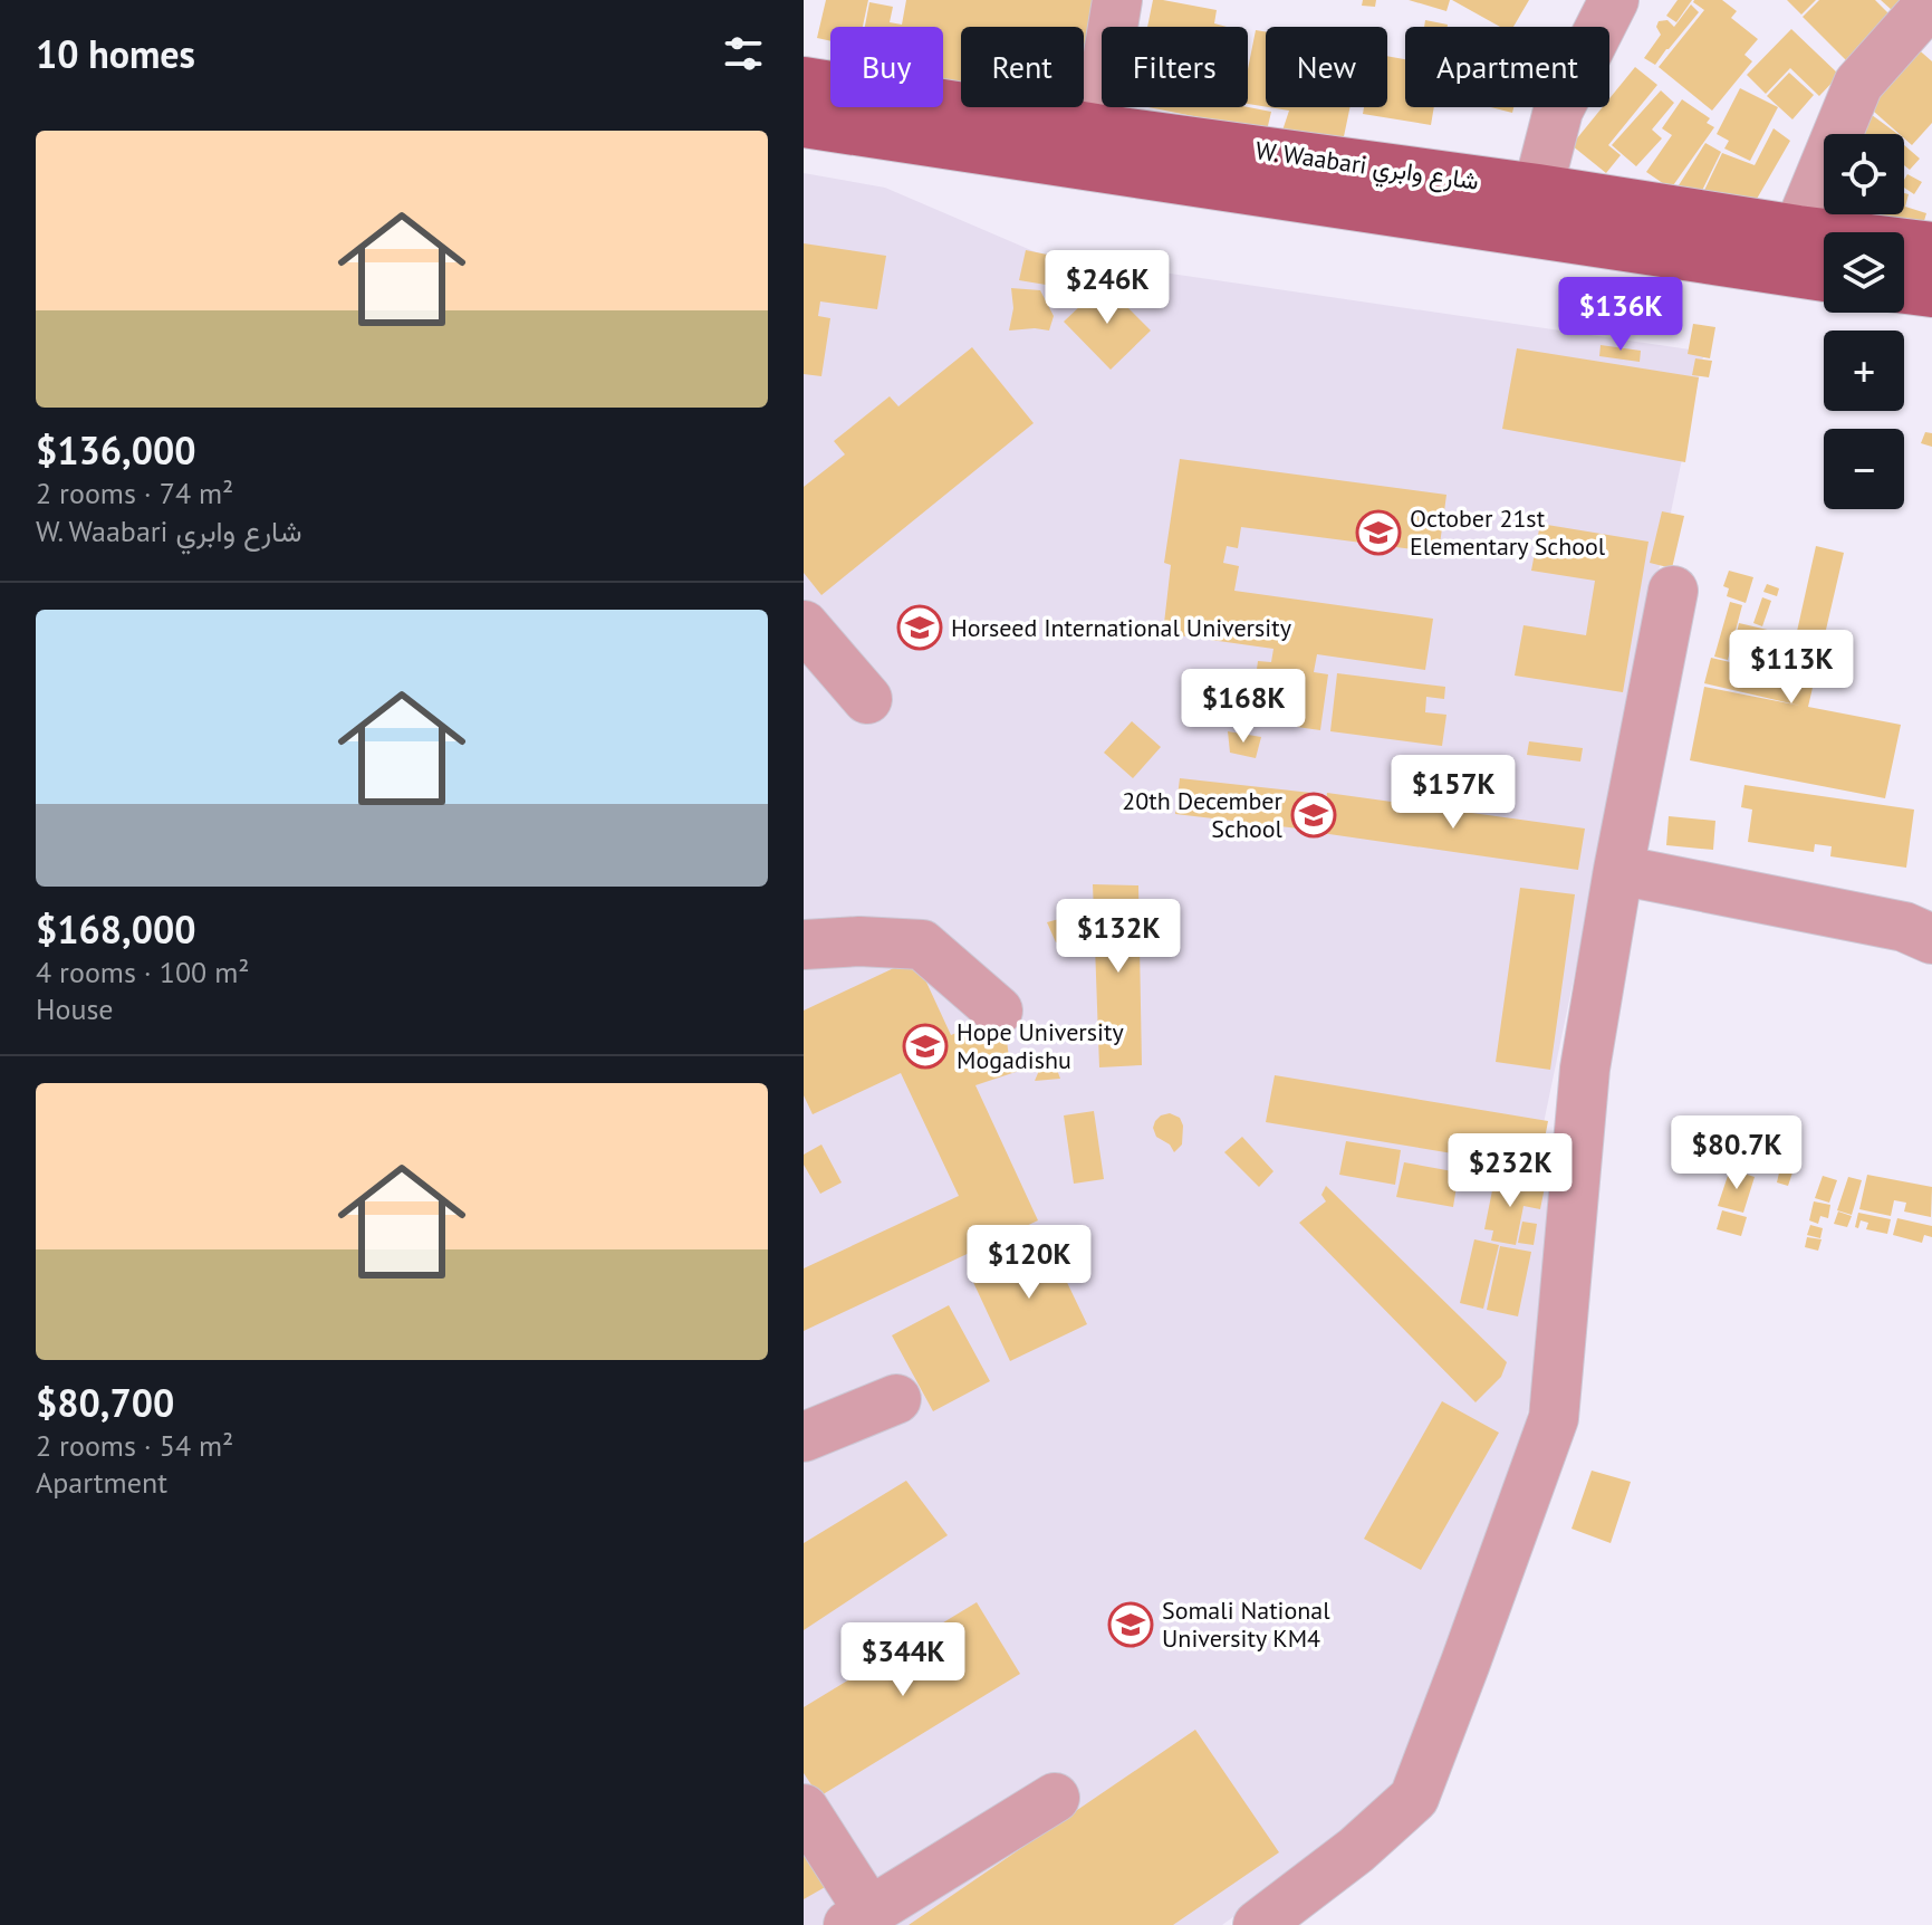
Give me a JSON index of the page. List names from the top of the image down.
{
  "streets": {
    "main road": ["W. Waabari شارع وابري"]
  },
  "places": {
    "school or university": [
      "October 21st Elementary School",
      "Horseed International University",
      "20th December School",
      "Hope University Mogadishu",
      "Somali National University KM4"
    ]
  },
  "page": {
    "heading": "10 homes",
    "chip": [
      "Buy",
      "Rent",
      "Filters",
      "New",
      "Apartment"
    ],
    "list": [
      {
        "name": "$136,000",
        "note": "2 rooms · 74 m² · W. Waabari شارع وابري"
      },
      {
        "name": "$168,000",
        "note": "4 rooms · 100 m² · House"
      },
      {
        "name": "$80,700",
        "note": "2 rooms · 54 m² · Apartment"
      }
    ],
    "map_buttons": ["+", "−"],
    "price": [
      "$246K",
      "$136K",
      "$113K",
      "$168K",
      "$157K",
      "$132K",
      "$80.7K",
      "$232K",
      "$120K",
      "$344K"
    ]
  }
}
